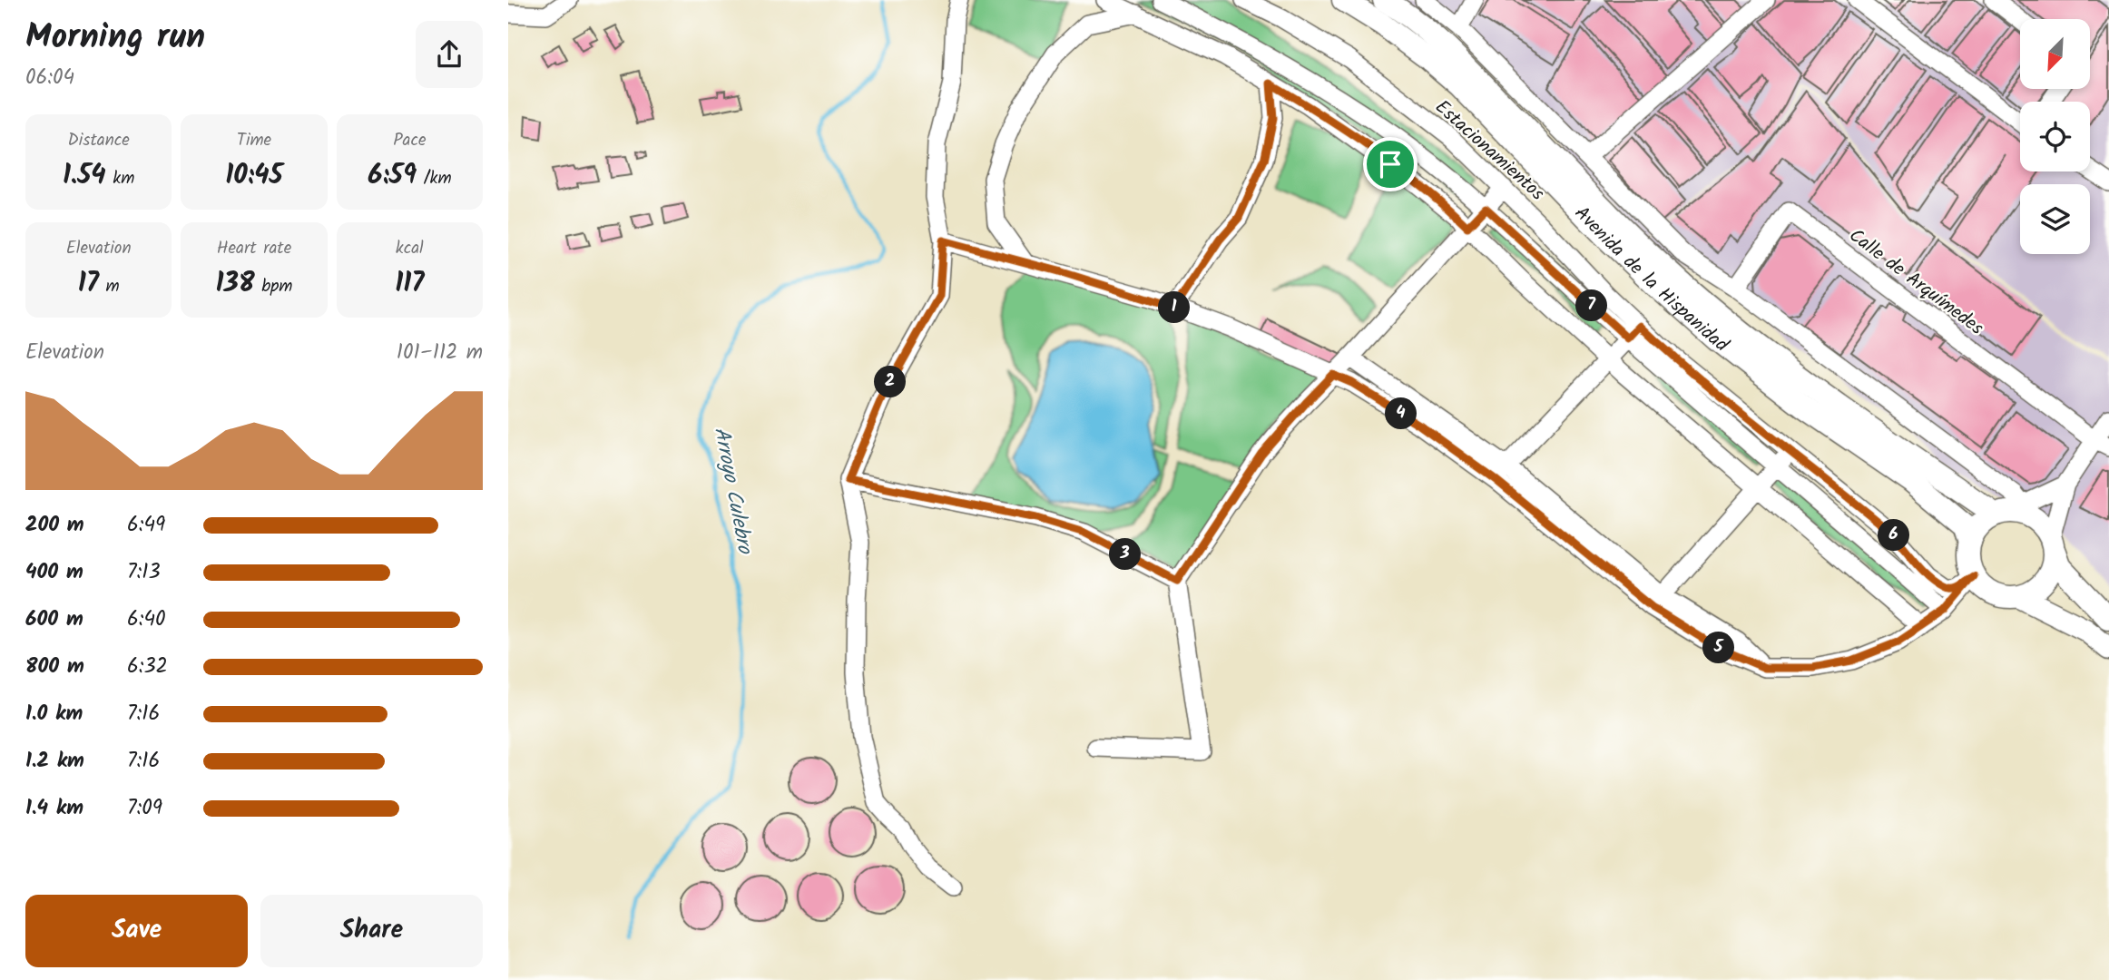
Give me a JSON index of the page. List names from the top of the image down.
{
  "streets": {
    "main road": ["Avenida de la Hispanidad"],
    "street": ["Estacionamientos", "Calle de Arquímedes"]
  },
  "crossings": [
    ["Estacionamientos", "Avenida de la Hispanidad"],
    ["Avenida de la Hispanidad", "Calle de Arquímedes"]
  ],
  "water": ["Arroyo Culebro"],
  "north": "bottom left",
  "page": {
    "heading": ["Morning run", "06:04"],
    "stats": [
      ["Distance", "1.54 km"],
      ["Time", "10:45"],
      ["Pace", "6:59 /km"],
      ["Elevation", "17 m"],
      ["Heart rate", "138 bpm"],
      ["kcal", "117"]
    ],
    "pins": [
      "7",
      "1",
      "2",
      "4",
      "6",
      "3",
      "5"
    ],
    "chart": ["Elevation", "101–112 m"],
    "list": [
      {
        "name": "200 m",
        "note": "6:49"
      },
      {
        "name": "400 m",
        "note": "7:13"
      },
      {
        "name": "600 m",
        "note": "6:40"
      },
      {
        "name": "800 m",
        "note": "6:32"
      },
      {
        "name": "1.0 km",
        "note": "7:16"
      },
      {
        "name": "1.2 km",
        "note": "7:16"
      },
      {
        "name": "1.4 km",
        "note": "7:09"
      }
    ],
    "buttons": ["Save", "Share"]
  }
}
